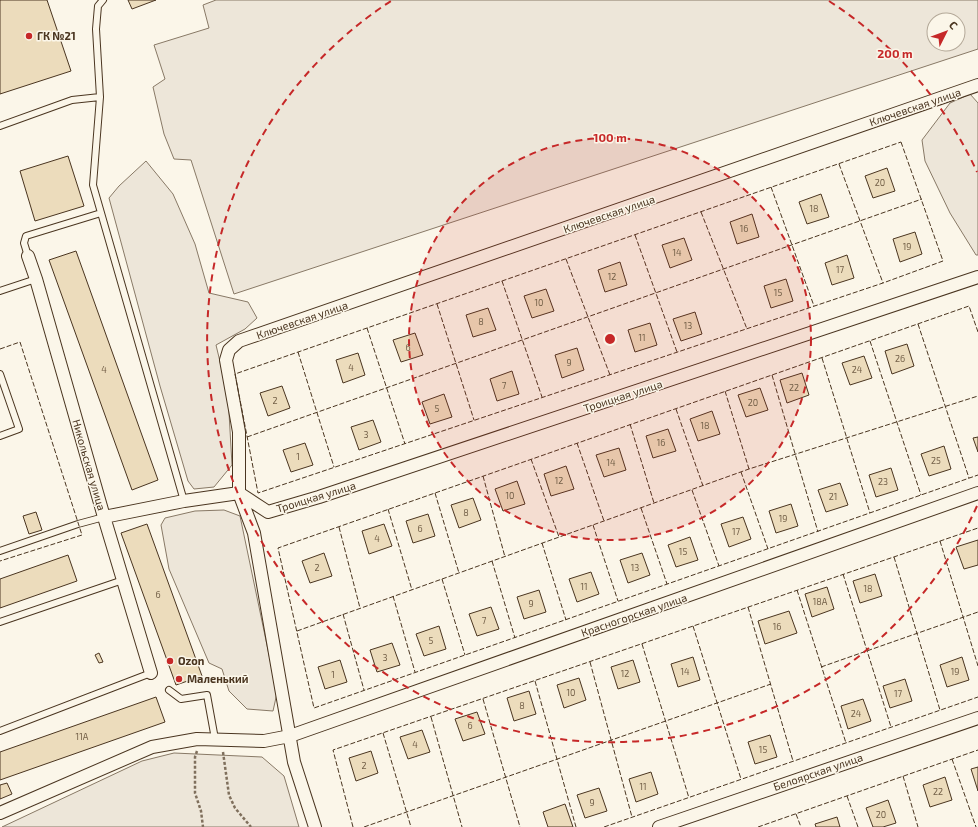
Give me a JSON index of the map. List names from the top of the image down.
{
  "streets": {
    "street": [
      "Ключевская улица",
      "Троицкая улица",
      "Никольская улица",
      "Красногорская улица",
      "Белоярская улица"
    ]
  },
  "crossings": [
    ["Ключевская улица", "Троицкая улица"]
  ],
  "places": ["ГК №21", "Ozon", "Маленький"],
  "house_numbers": [
    "20",
    "18",
    "16",
    "19",
    "14",
    "17",
    "12",
    "15",
    "10",
    "8",
    "13",
    "11",
    "6",
    "26",
    "9",
    "4",
    "4",
    "24",
    "7",
    "22",
    "2",
    "20",
    "5",
    "18",
    "3",
    "16",
    "1",
    "25",
    "14",
    "12",
    "23",
    "10",
    "21",
    "8",
    "19",
    "6",
    "17",
    "4",
    "15",
    "2",
    "13",
    "11",
    "18",
    "6",
    "18А",
    "9",
    "7",
    "16",
    "5",
    "3",
    "14",
    "19",
    "12",
    "1",
    "10",
    "17",
    "8",
    "24",
    "6",
    "11А",
    "4",
    "15",
    "2",
    "11",
    "22",
    "9",
    "20"
  ],
  "north": "top right",
  "rings": ["200 m", "100 m"]
}
